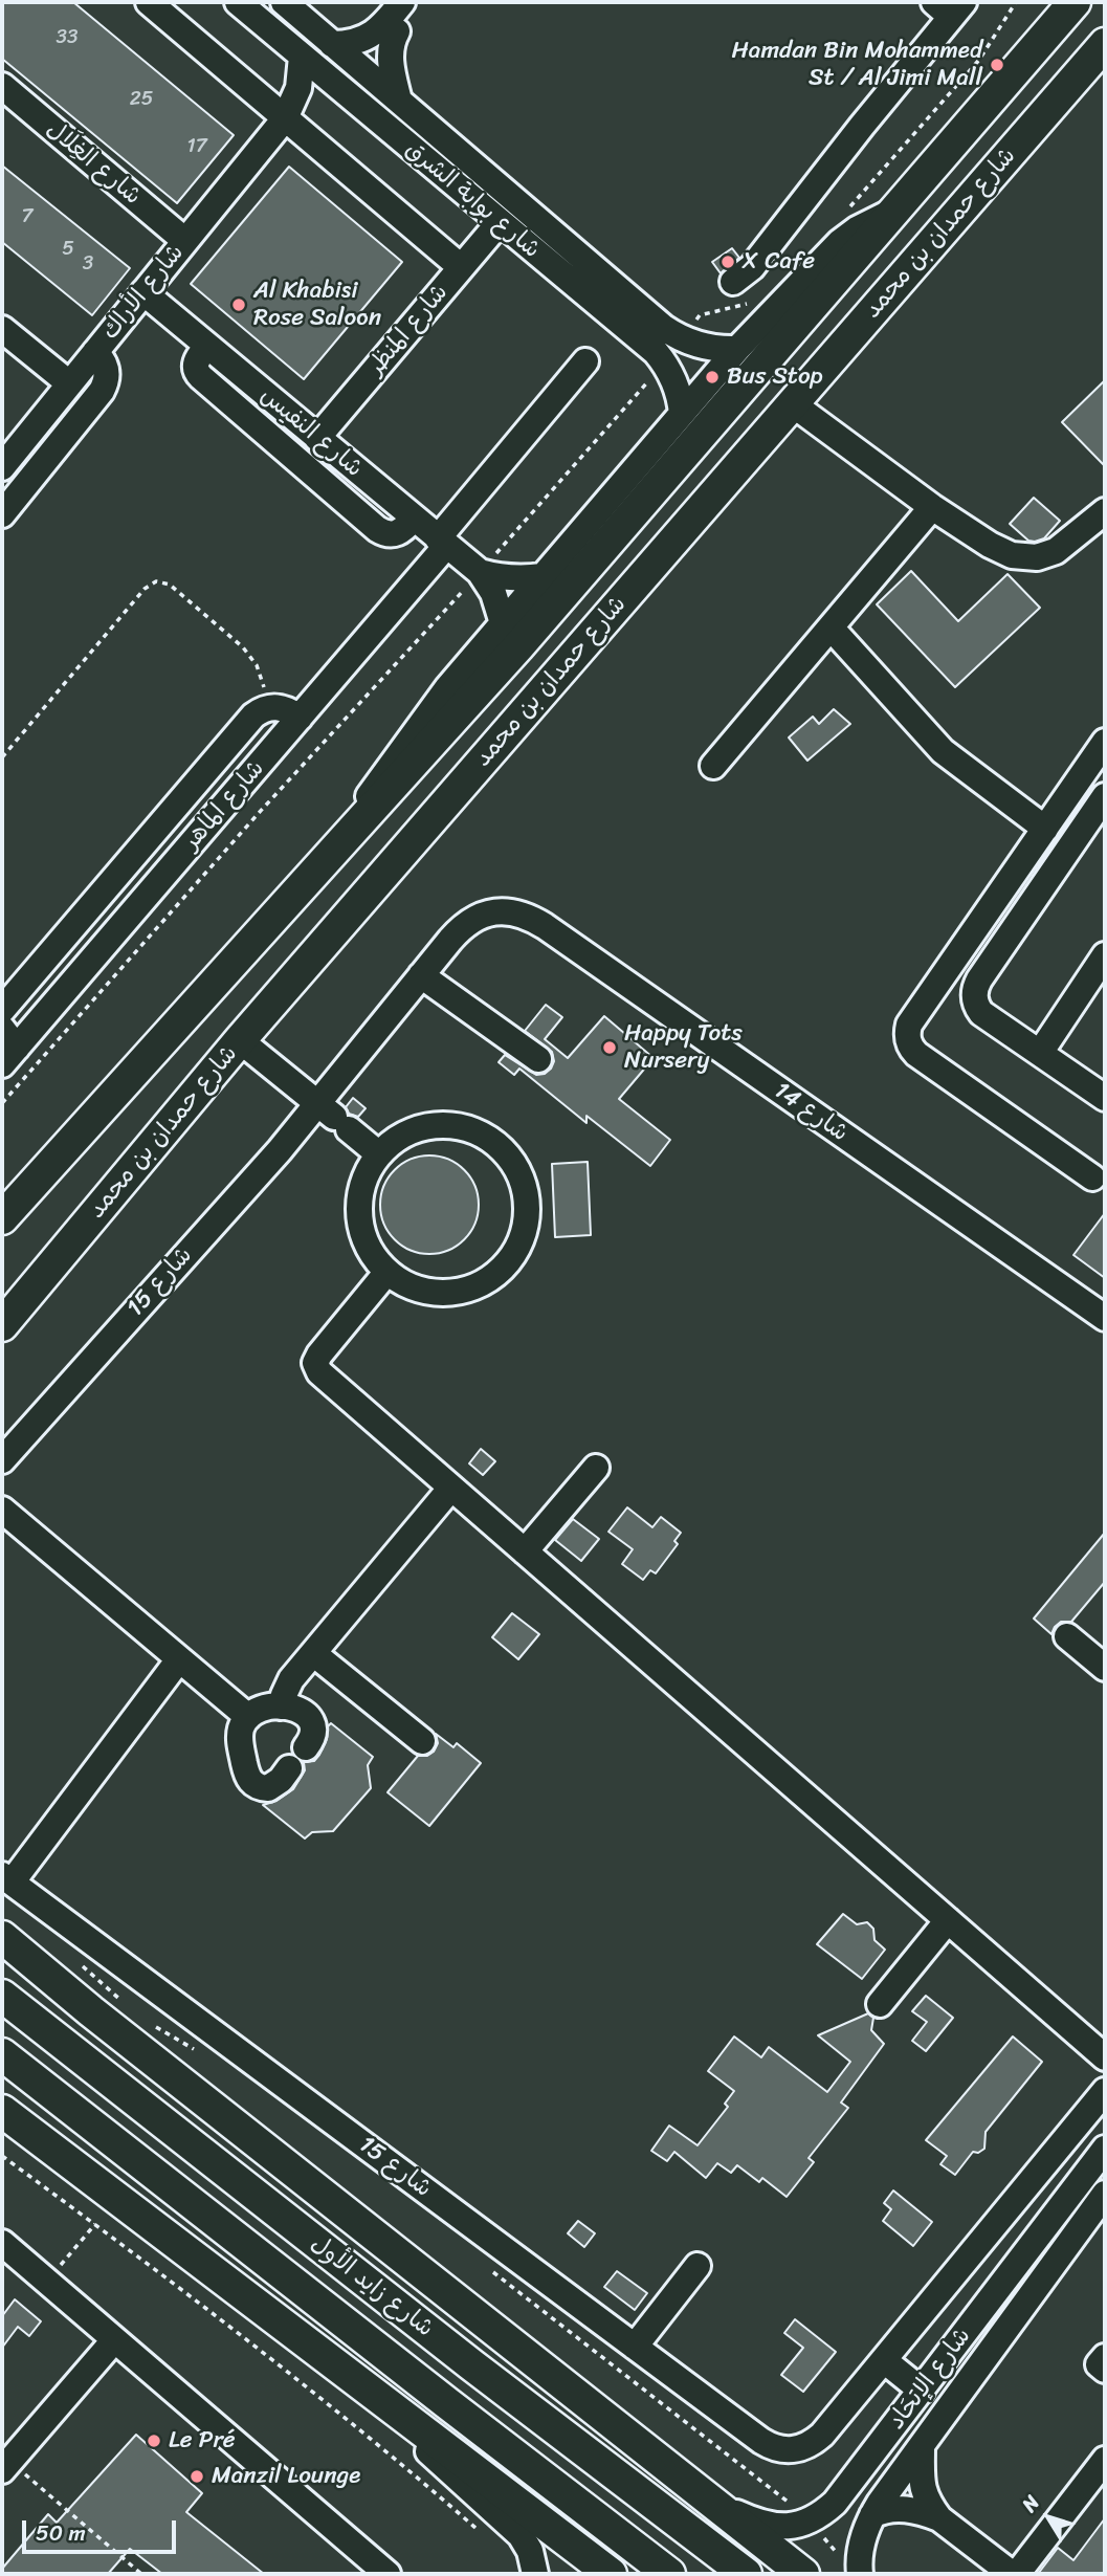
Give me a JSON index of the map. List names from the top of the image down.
{
  "streets": {
    "main road": ["شارع حمدان بن محمد", "شارع زايد الأول"],
    "street": [
      "شارع الغِلَال",
      "شارع بوابة الشرق",
      "شارع الأراك",
      "شارع المنظر",
      "شارع النفيس",
      "شارع الماهر",
      "شارع 14",
      "شارع 15",
      "شارع الإتحَاد"
    ]
  },
  "crossings": [
    ["شارع الغِلَال", "شارع الأراك"],
    ["شارع بوابة الشرق", "شارع الأراك"],
    ["شارع بوابة الشرق", "شارع المنظر"],
    ["شارع الأراك", "شارع النفيس"],
    ["شارع المنظر", "شارع النفيس"],
    ["شارع النفيس", "شارع الماهر"],
    ["شارع 14", "شارع 15"]
  ],
  "places": [
    "Hamdan Bin Mohammed St / Al Jimi Mall",
    "X Cafe",
    "Al Khabisi Rose Saloon",
    "Bus Stop",
    "Happy Tots Nursery",
    "Le Pré",
    "Manzil Lounge"
  ],
  "house_numbers": [
    "33",
    "25",
    "17",
    "7",
    "5",
    "3"
  ],
  "scale_bar": "50 m",
  "north": "top left"
}
